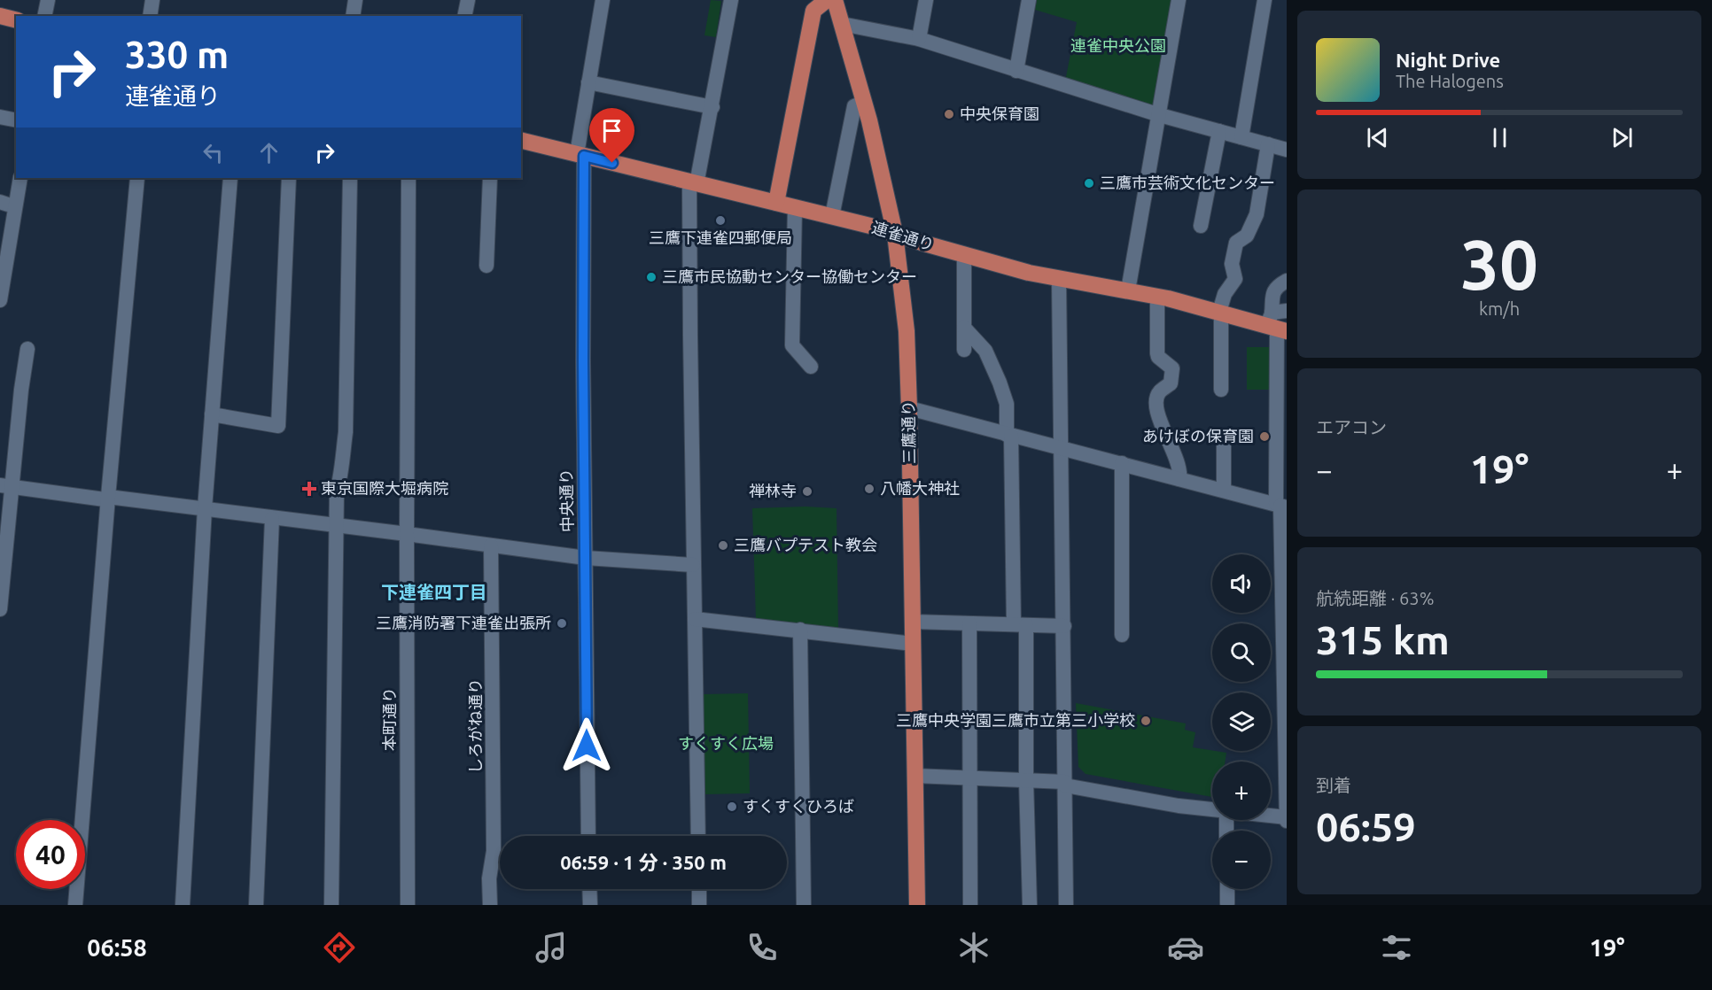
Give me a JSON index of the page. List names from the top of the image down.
{
  "streets": {
    "main road": ["連雀通り", "三鷹通り"],
    "street": ["中央通り", "本町通り", "しろがね通り"]
  },
  "crossings": [
    ["連雀通り", "三鷹通り"],
    ["連雀通り", "中央通り"]
  ],
  "districts": ["下連雀四丁目"],
  "parks": ["連雀中央公園", "すくすく広場"],
  "places": {
    "other": [
      "中央保育園",
      "三鷹市芸術文化センター",
      "三鷹下連雀四郵便局",
      "三鷹市民協動センター協働センター",
      "あけぼの保育園",
      "八幡大神社",
      "禅林寺",
      "三鷹バプテスト教会",
      "三鷹消防署下連雀出張所",
      "三鷹中央学園三鷹市立第三小学校",
      "すくすくひろば"
    ],
    "health": ["東京国際大堀病院"]
  },
  "page": {
    "turn": ["330 m", "連雀通り"],
    "song": ["Night Drive", "The Halogens"],
    "tile": [
      ["30", "km/h"],
      "エアコン",
      ["航続距離 · 63%", "315 km"],
      ["到着", "06:59"]
    ],
    "heat": ["−", "19°", "+"],
    "map_buttons": ["+", "−"],
    "limit": "40",
    "trip": "06:59 · 1 分 · 350 m",
    "tabs": ["06:58", "19°"]
  }
}
